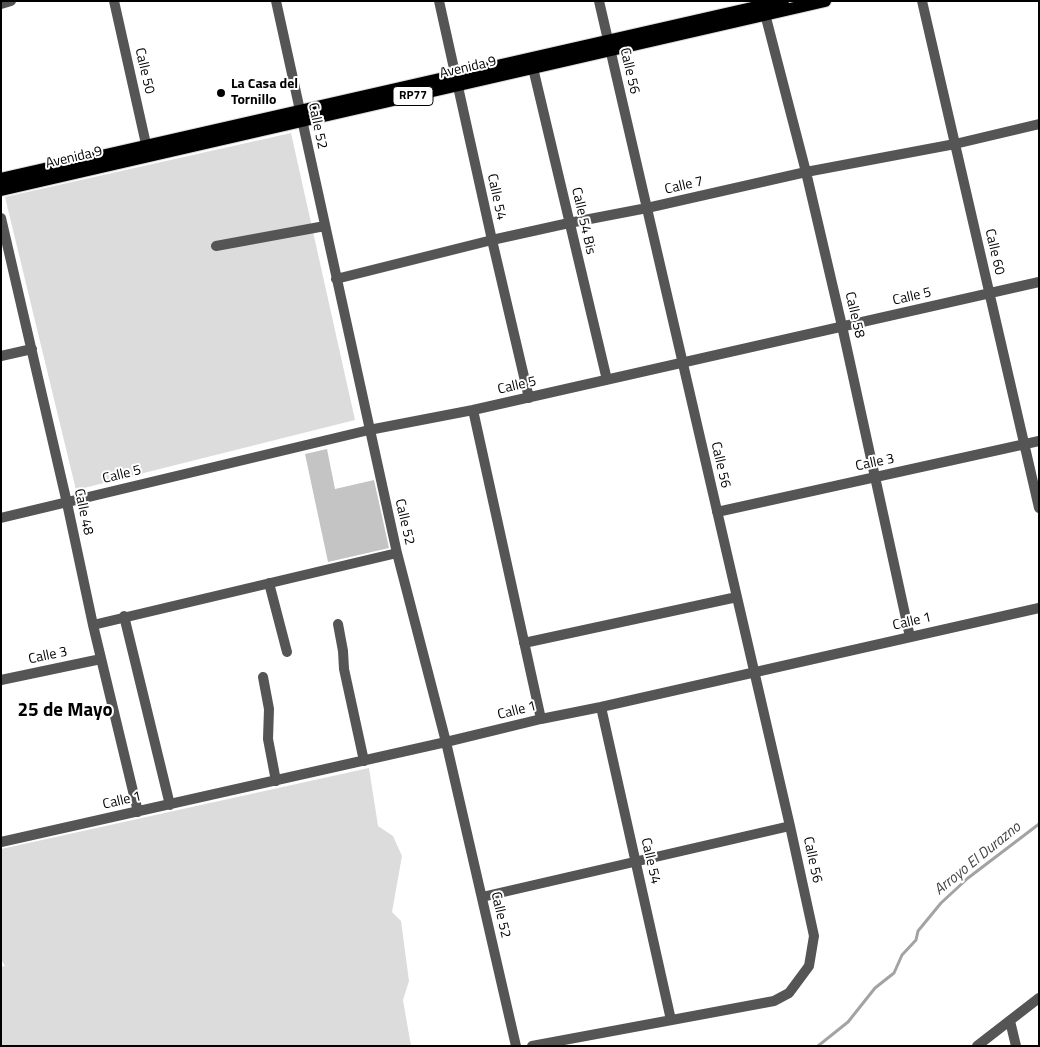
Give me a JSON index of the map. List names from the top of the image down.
{
  "streets": {
    "main road": ["Avenida 9", "RP77"],
    "street": [
      "Calle 50",
      "Calle 56",
      "Calle 52",
      "Calle 7",
      "Calle 54",
      "Calle 54 Bis",
      "Calle 60",
      "Calle 5",
      "Calle 58",
      "Calle 3",
      "Calle 48",
      "Calle 1"
    ]
  },
  "crossings": [
    ["Avenida 9", "Calle 50"],
    ["Avenida 9", "Calle 56"],
    ["Avenida 9", "Calle 52"],
    ["Avenida 9", "Calle 54"],
    ["Avenida 9", "Calle 54 Bis"],
    ["Avenida 9", "Calle 58"],
    ["Calle 56", "Calle 7"],
    ["Calle 56", "Calle 54"],
    ["Calle 56", "Calle 5"],
    ["Calle 56", "Calle 3"],
    ["Calle 56", "Calle 1"],
    ["Calle 52", "Calle 7"],
    ["Calle 52", "Calle 5"],
    ["Calle 52", "Calle 1"],
    ["Calle 7", "Calle 54"],
    ["Calle 7", "Calle 54 Bis"],
    ["Calle 7", "Calle 60"],
    ["Calle 7", "Calle 58"],
    ["Calle 54", "Calle 5"],
    ["Calle 54", "Calle 1"],
    ["Calle 54 Bis", "Calle 5"],
    ["Calle 60", "Calle 5"],
    ["Calle 60", "Calle 3"],
    ["Calle 5", "Calle 58"],
    ["Calle 5", "Calle 48"],
    ["Calle 58", "Calle 3"],
    ["Calle 58", "Calle 1"],
    ["Calle 3", "Calle 48"],
    ["Calle 48", "Calle 1"]
  ],
  "districts": ["25 de Mayo"],
  "water": ["Arroyo El Durazno"],
  "places": ["La Casa del Tornillo"]
}
